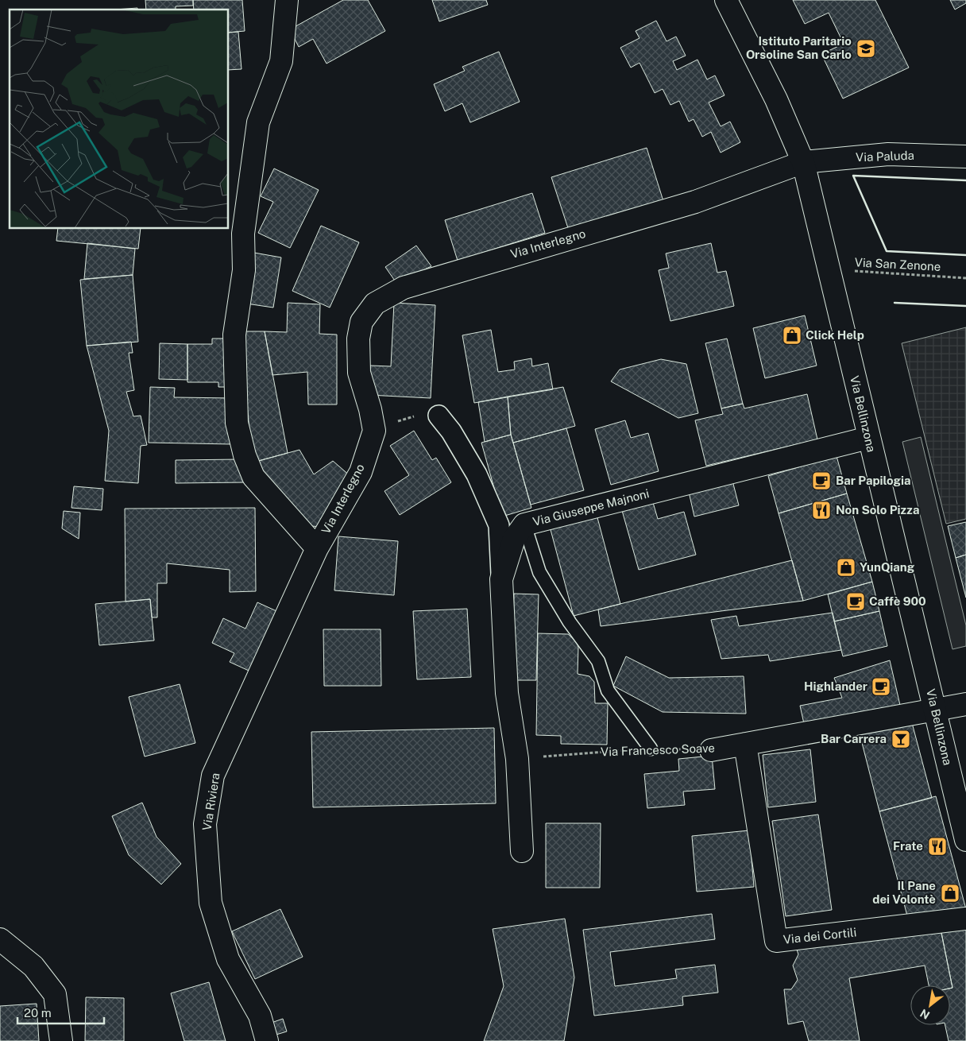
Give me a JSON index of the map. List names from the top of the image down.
{
  "streets": {
    "street": [
      "Via Paluda",
      "Via Interlegno",
      "Via Bellinzona",
      "Via Giuseppe Majnoni",
      "Via Francesco Soave",
      "Via Riviera",
      "Via dei Cortili"
    ],
    "path": ["Via San Zenone"]
  },
  "crossings": [
    ["Via Paluda", "Via Interlegno"],
    ["Via Paluda", "Via Bellinzona"],
    ["Via Interlegno", "Via Bellinzona"],
    ["Via Interlegno", "Via Riviera"],
    ["Via San Zenone", "Via Bellinzona"],
    ["Via Bellinzona", "Via Giuseppe Majnoni"],
    ["Via Bellinzona", "Via Francesco Soave"],
    ["Via Giuseppe Majnoni", "Via Francesco Soave"],
    ["Via Francesco Soave", "Via dei Cortili"]
  ],
  "places": {
    "school or university": ["Istituto Paritario Orsoline San Carlo"],
    "shop": ["Click Help", "YunQiang", "Il Pane dei Volontè"],
    "cafe": ["Bar Papilogia", "Caffè 900", "Highlander"],
    "restaurant": ["Non Solo Pizza", "Frate"],
    "bar": ["Bar Carrera"]
  },
  "scale_bar": "20 m",
  "north": "bottom left"
}
